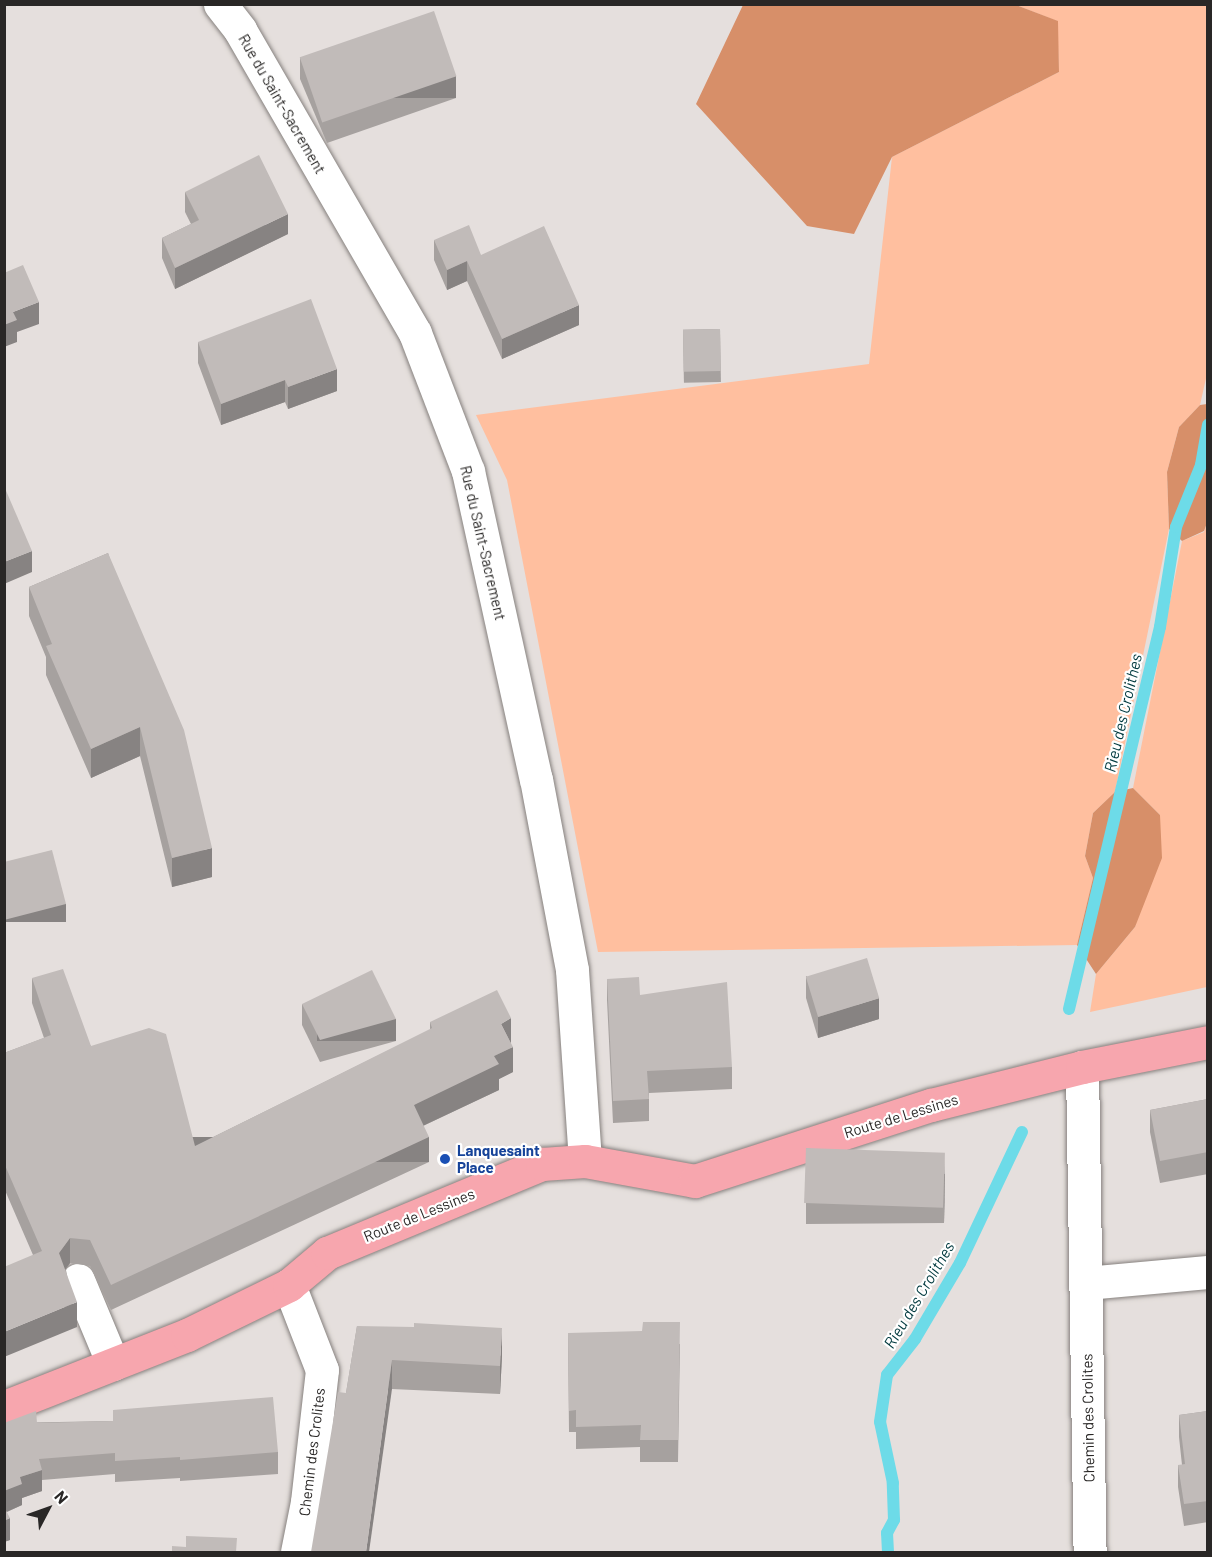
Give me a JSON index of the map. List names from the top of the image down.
{
  "streets": {
    "main road": ["Route de Lessines"],
    "street": ["Rue du Saint-Sacrement", "Chemin des Crolites"]
  },
  "crossings": [
    ["Rue du Saint-Sacrement", "Route de Lessines"],
    ["Route de Lessines", "Chemin des Crolites"]
  ],
  "water": ["Rieu des Crolithes"],
  "places": ["Lanquesaint Place"],
  "north": "top right"
}
